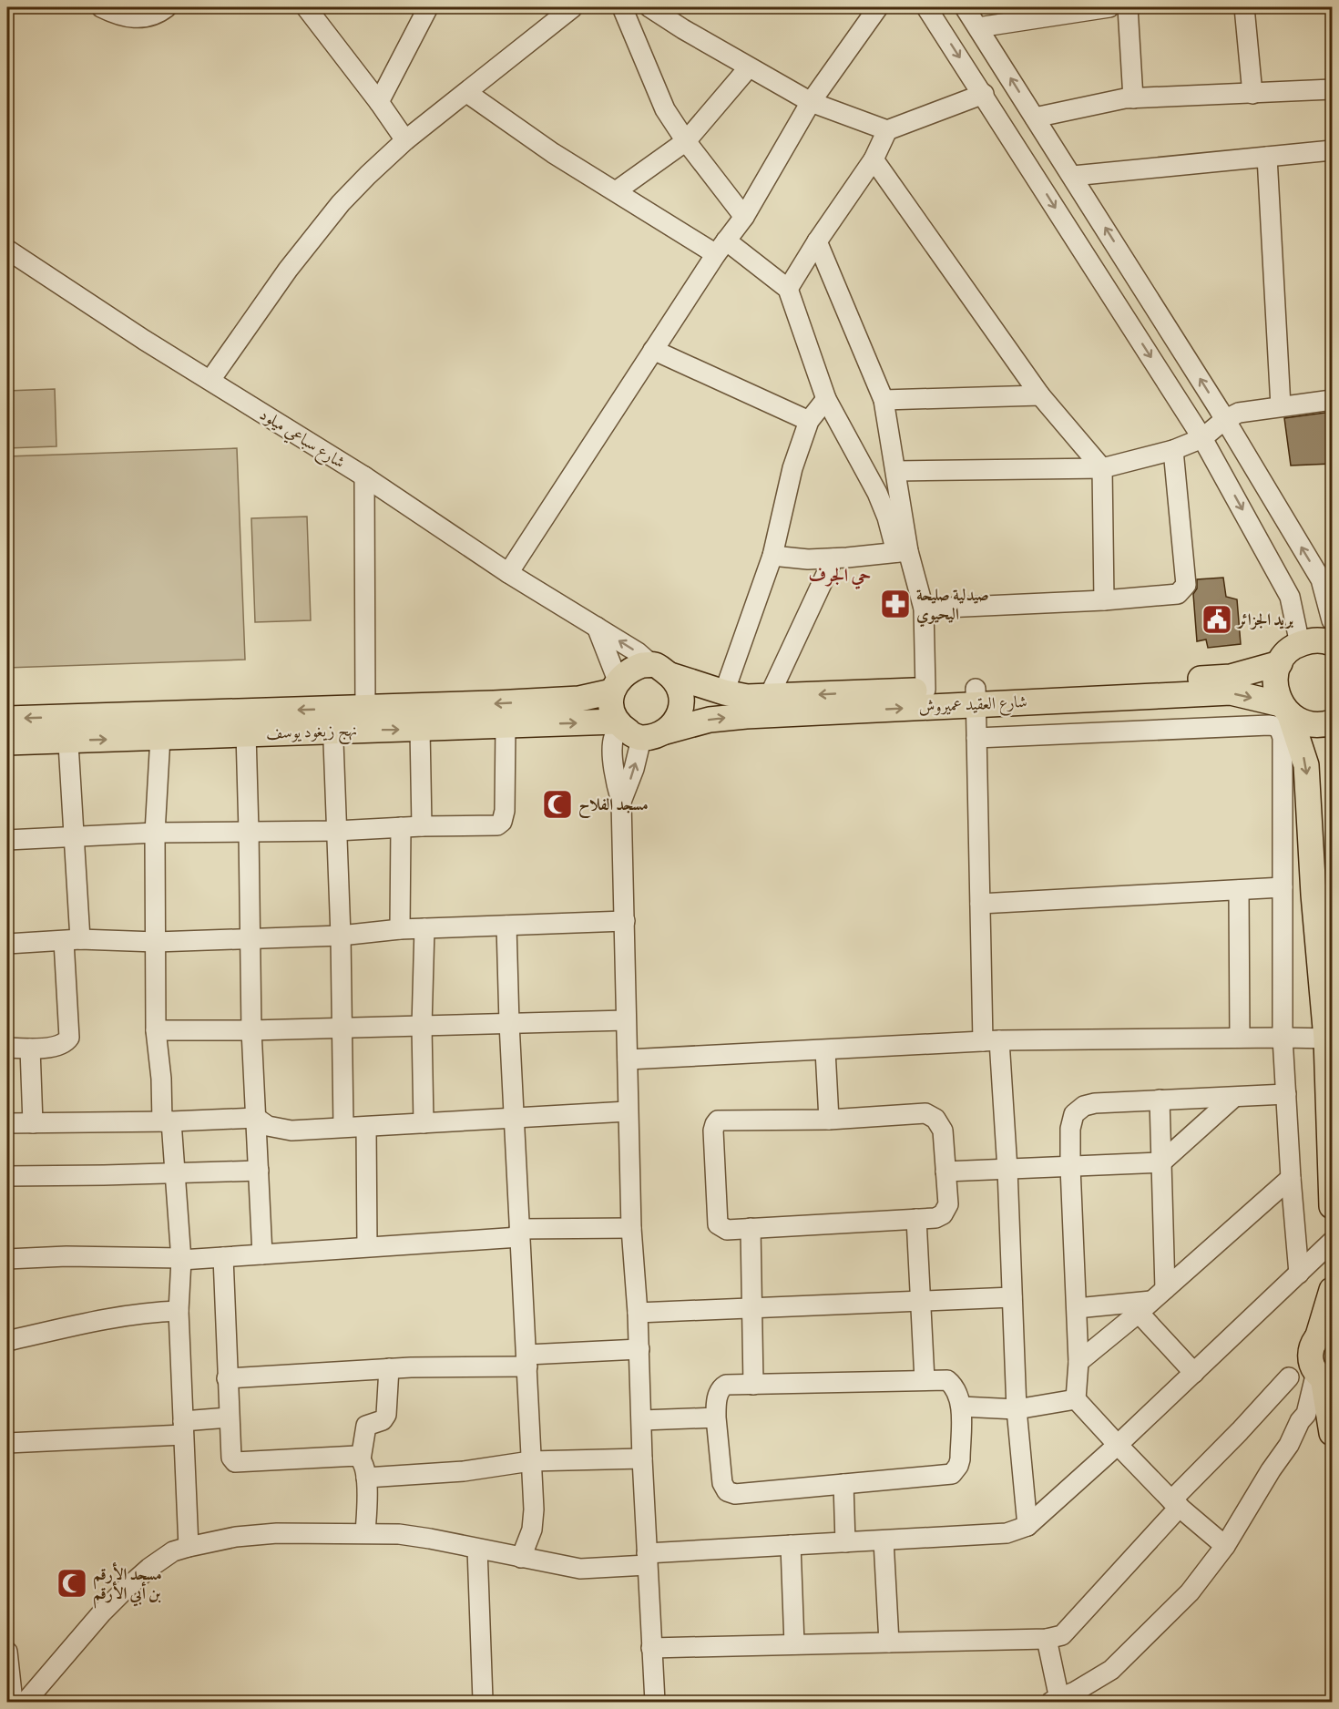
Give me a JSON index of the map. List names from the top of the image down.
{
  "streets": {
    "main road": ["شارع العقيد عميروش", "نهج زيغود يوسف"],
    "street": ["شارع سباعي ميلود"]
  },
  "crossings": [
    ["شارع سباعي ميلود", "شارع العقيد عميروش"],
    ["شارع سباعي ميلود", "نهج زيغود يوسف"],
    ["شارع العقيد عميروش", "نهج زيغود يوسف"]
  ],
  "districts": ["حي الجرف"],
  "places": {
    "pharmacy": ["صيدلية صليحة اليحيوي"],
    "public building": ["بريد الجزائر"],
    "mosque": ["مسجد الفلاح", "مسجد الأرقم بن أبي الأرقم"]
  }
}
